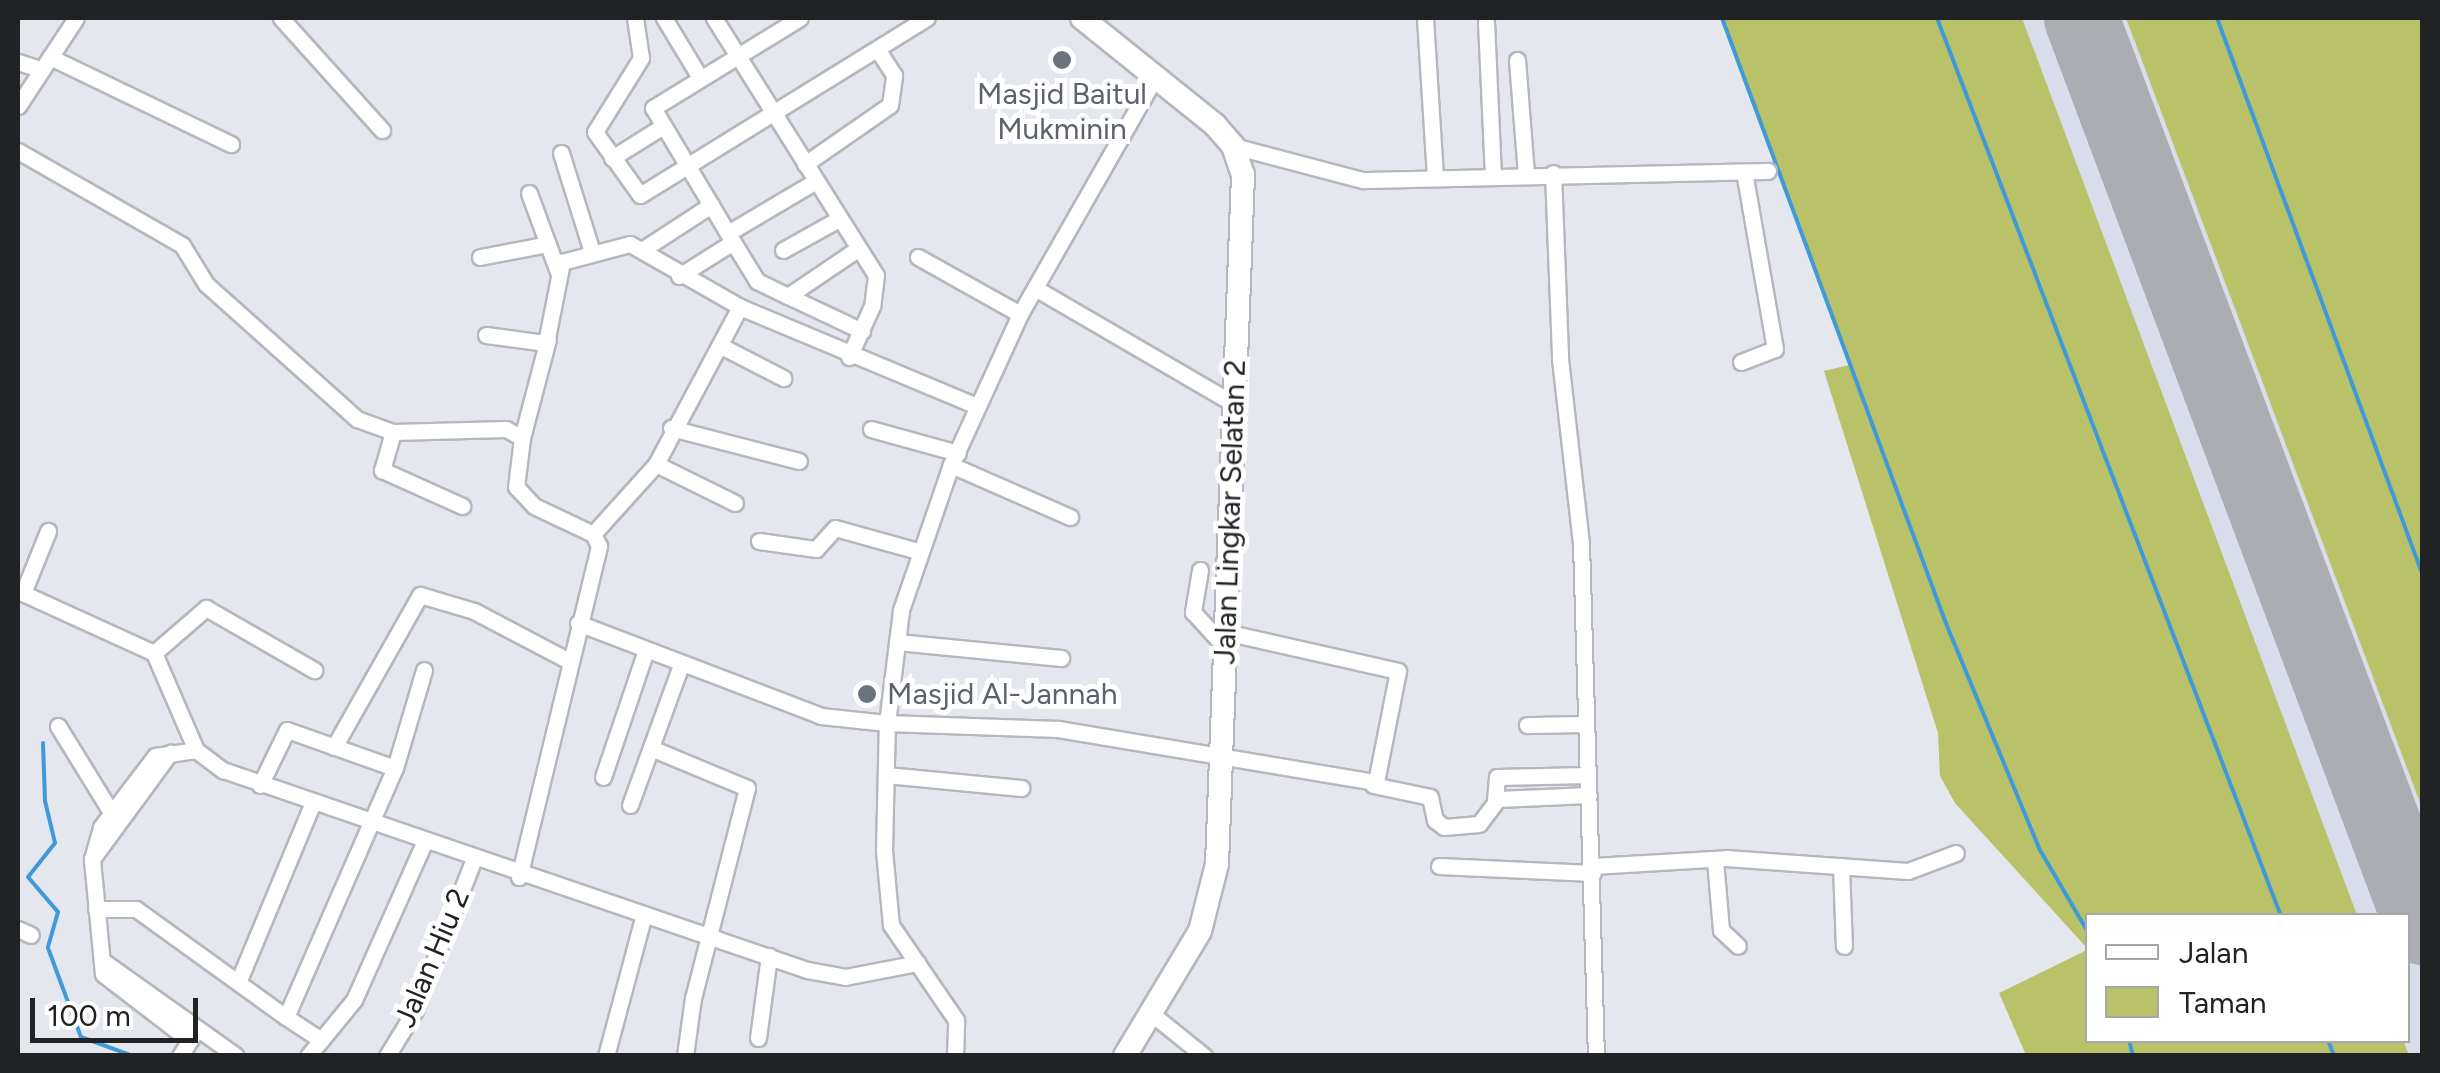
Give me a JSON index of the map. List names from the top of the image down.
{
  "streets": {
    "highway": ["Jalan Lingkar Selatan 2"],
    "street": ["Jalan Hiu 2"]
  },
  "places": ["Masjid Baitul Mukminin", "Masjid Al-Jannah"],
  "legend": ["Jalan", "Taman"],
  "scale_bar": "100 m"
}
